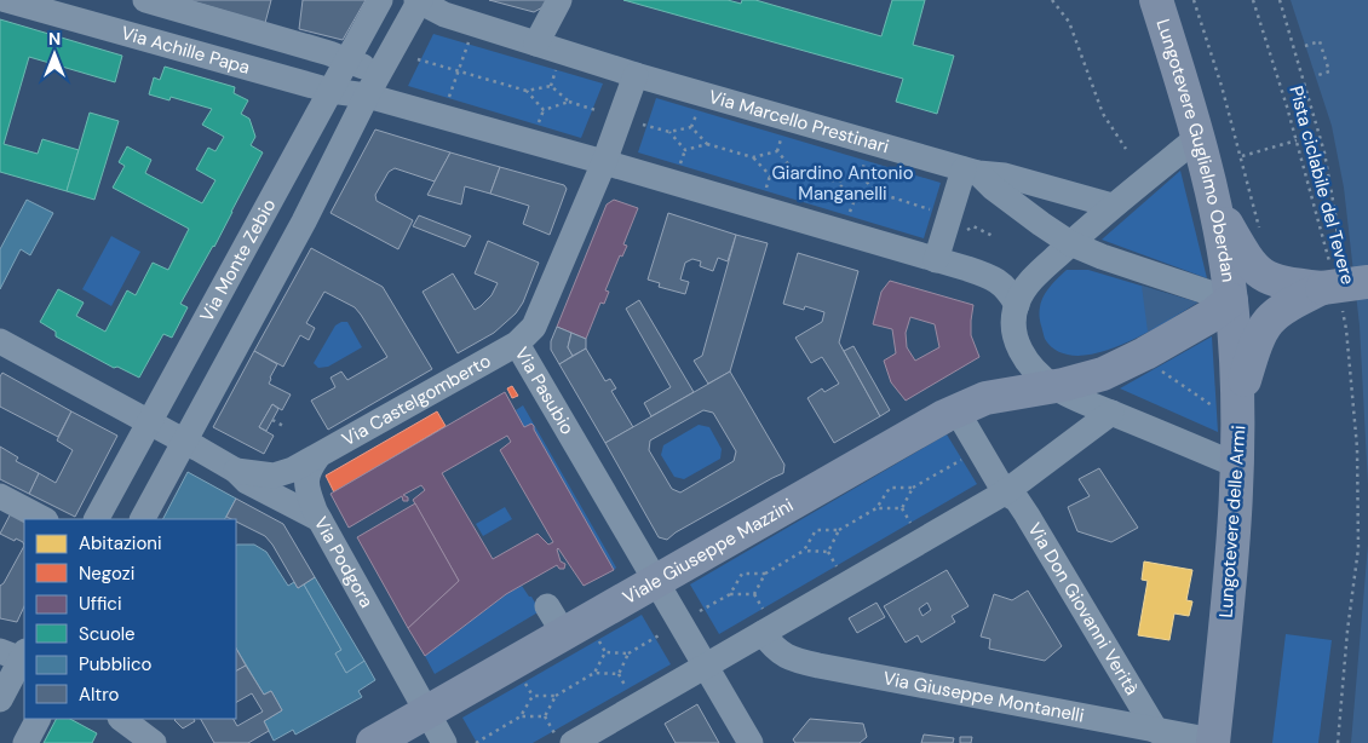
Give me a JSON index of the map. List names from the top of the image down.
{
  "streets": {
    "main road": ["Lungotevere Guglielmo Oberdan", "Lungotevere delle Armi", "Viale Giuseppe Mazzini"],
    "street": [
      "Via Achille Papa",
      "Via Marcello Prestinari",
      "Via Monte Zebio",
      "Via Pasubio",
      "Via Castelgomberto",
      "Via Podgora",
      "Via Don Giovanni Verità",
      "Via Giuseppe Montanelli"
    ],
    "path": ["Pista ciclabile del Tevere"]
  },
  "crossings": [
    ["Via Achille Papa", "Via Monte Zebio"],
    ["Lungotevere Guglielmo Oberdan", "Lungotevere delle Armi"],
    ["Lungotevere Guglielmo Oberdan", "Viale Giuseppe Mazzini"],
    ["Via Monte Zebio", "Via Podgora"],
    ["Via Pasubio", "Via Castelgomberto"],
    ["Via Pasubio", "Viale Giuseppe Mazzini"],
    ["Via Castelgomberto", "Via Podgora"],
    ["Lungotevere delle Armi", "Viale Giuseppe Mazzini"],
    ["Lungotevere delle Armi", "Via Giuseppe Montanelli"],
    ["Viale Giuseppe Mazzini", "Via Podgora"],
    ["Viale Giuseppe Mazzini", "Via Don Giovanni Verità"],
    ["Via Don Giovanni Verità", "Via Giuseppe Montanelli"]
  ],
  "parks": ["Giardino Antonio Manganelli"],
  "legend": [
    "Abitazioni",
    "Negozi",
    "Uffici",
    "Scuole",
    "Pubblico",
    "Altro"
  ],
  "north": "top"
}
